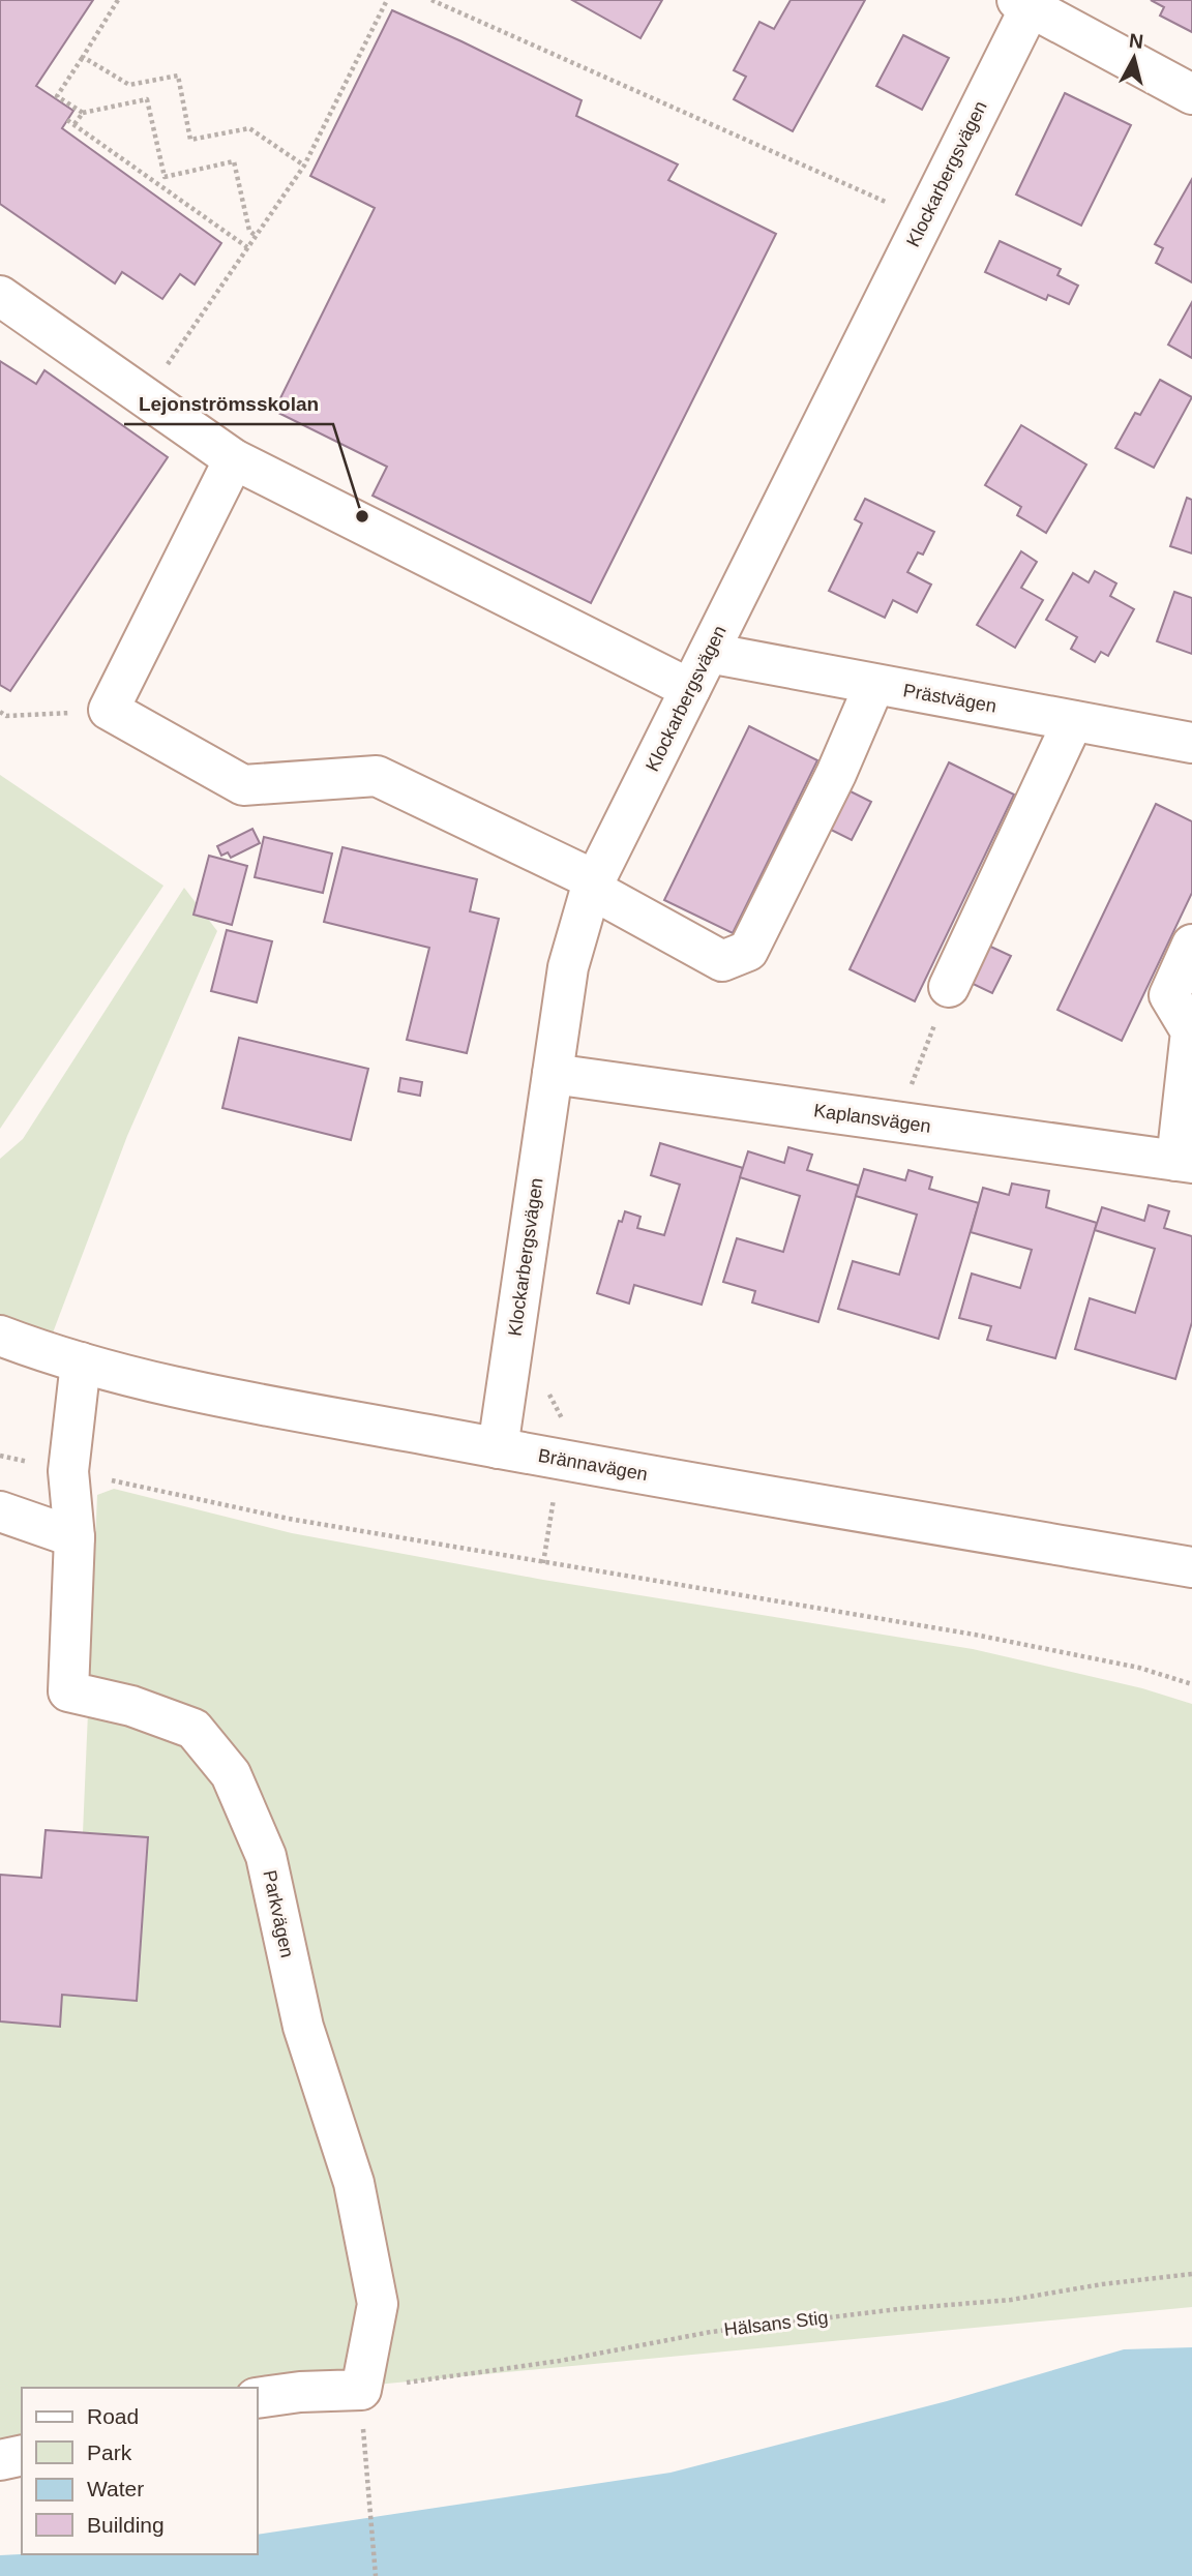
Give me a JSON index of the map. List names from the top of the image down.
{
  "streets": {
    "street": [
      "Klockarbergsvägen",
      "Prästvägen",
      "Kaplansvägen",
      "Brännavägen",
      "Parkvägen"
    ],
    "path": ["Hälsans Stig"]
  },
  "crossings": [
    ["Klockarbergsvägen", "Prästvägen"],
    ["Klockarbergsvägen", "Kaplansvägen"],
    ["Klockarbergsvägen", "Brännavägen"],
    ["Brännavägen", "Parkvägen"],
    ["Parkvägen", "Hälsans Stig"]
  ],
  "places": ["Lejonströmsskolan"],
  "legend": [
    "Road",
    "Park",
    "Water",
    "Building"
  ],
  "north": "top"
}
